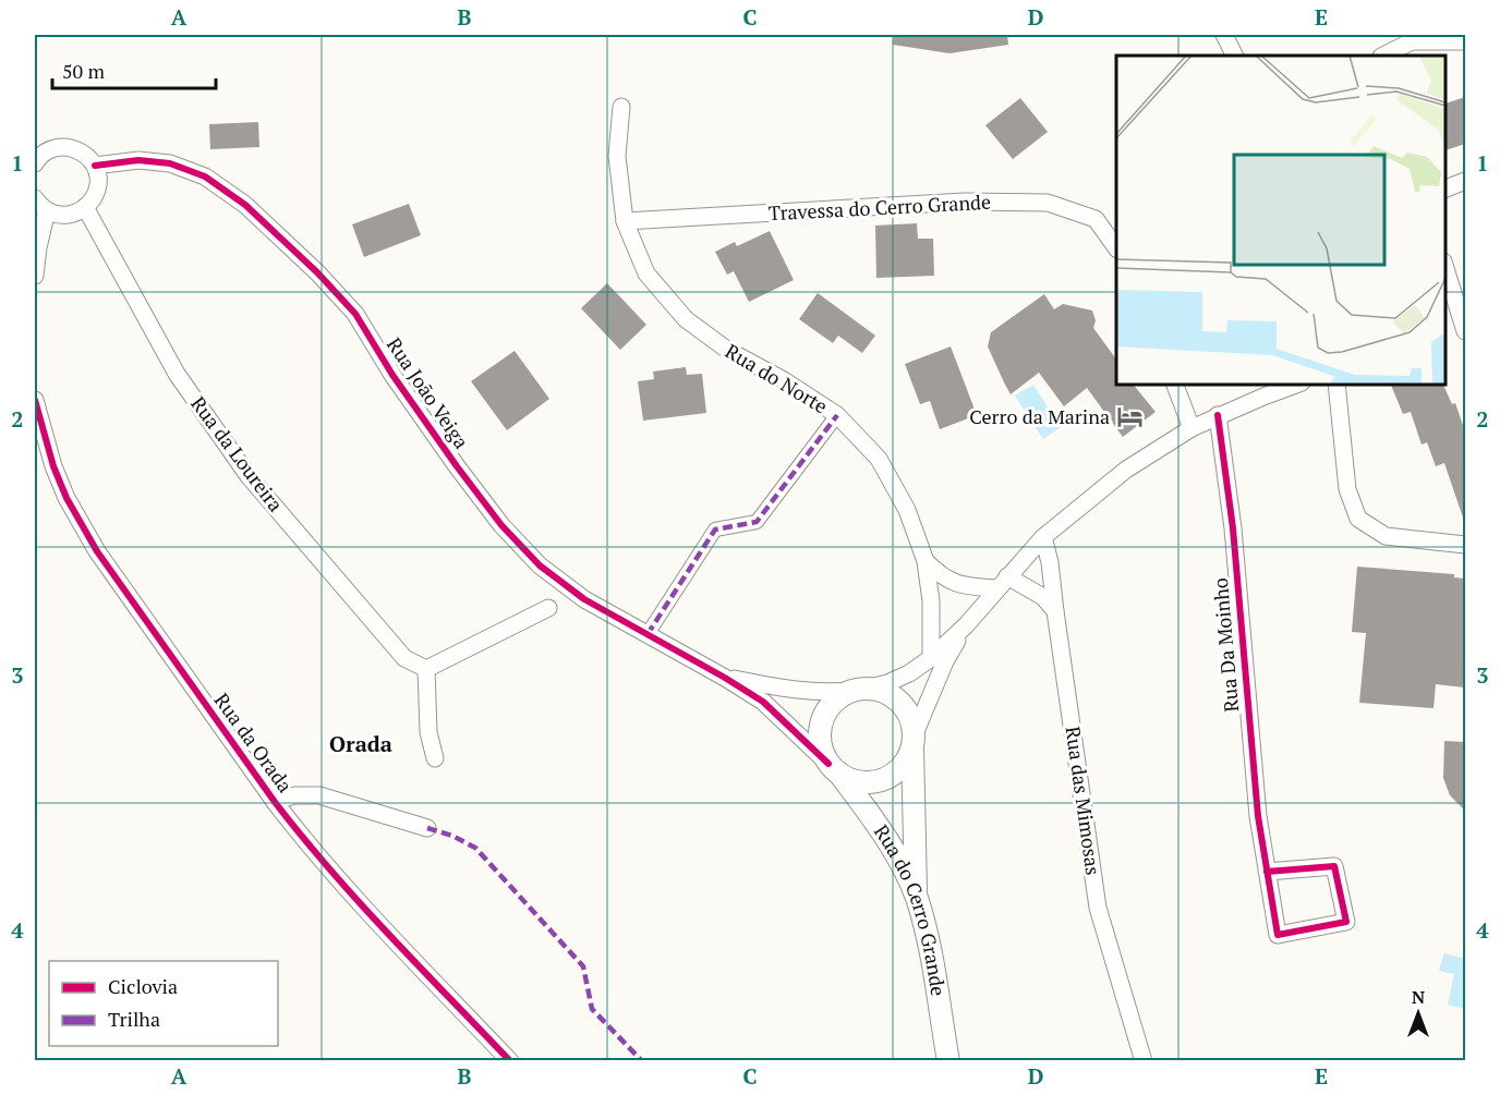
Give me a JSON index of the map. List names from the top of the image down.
{
  "streets": {
    "street": [
      "Travessa do Cerro Grande",
      "Rua do Norte",
      "Rua João Veiga",
      "Rua da Loureira",
      "Rua Da Moinho",
      "Rua da Orada",
      "Rua das Mimosas",
      "Rua do Cerro Grande"
    ]
  },
  "crossings": [
    ["Travessa do Cerro Grande", "Rua do Norte"],
    ["Rua João Veiga", "Rua do Cerro Grande"]
  ],
  "districts": ["Orada"],
  "places": {
    "hotel": ["Cerro da Marina"]
  },
  "legend": ["Ciclovia", "Trilha"],
  "scale_bar": "50 m",
  "north": "top",
  "grid": {
    "columns": [
      "A",
      "B",
      "C",
      "D",
      "E"
    ],
    "rows": [
      "1",
      "2",
      "3",
      "4"
    ]
  }
}
